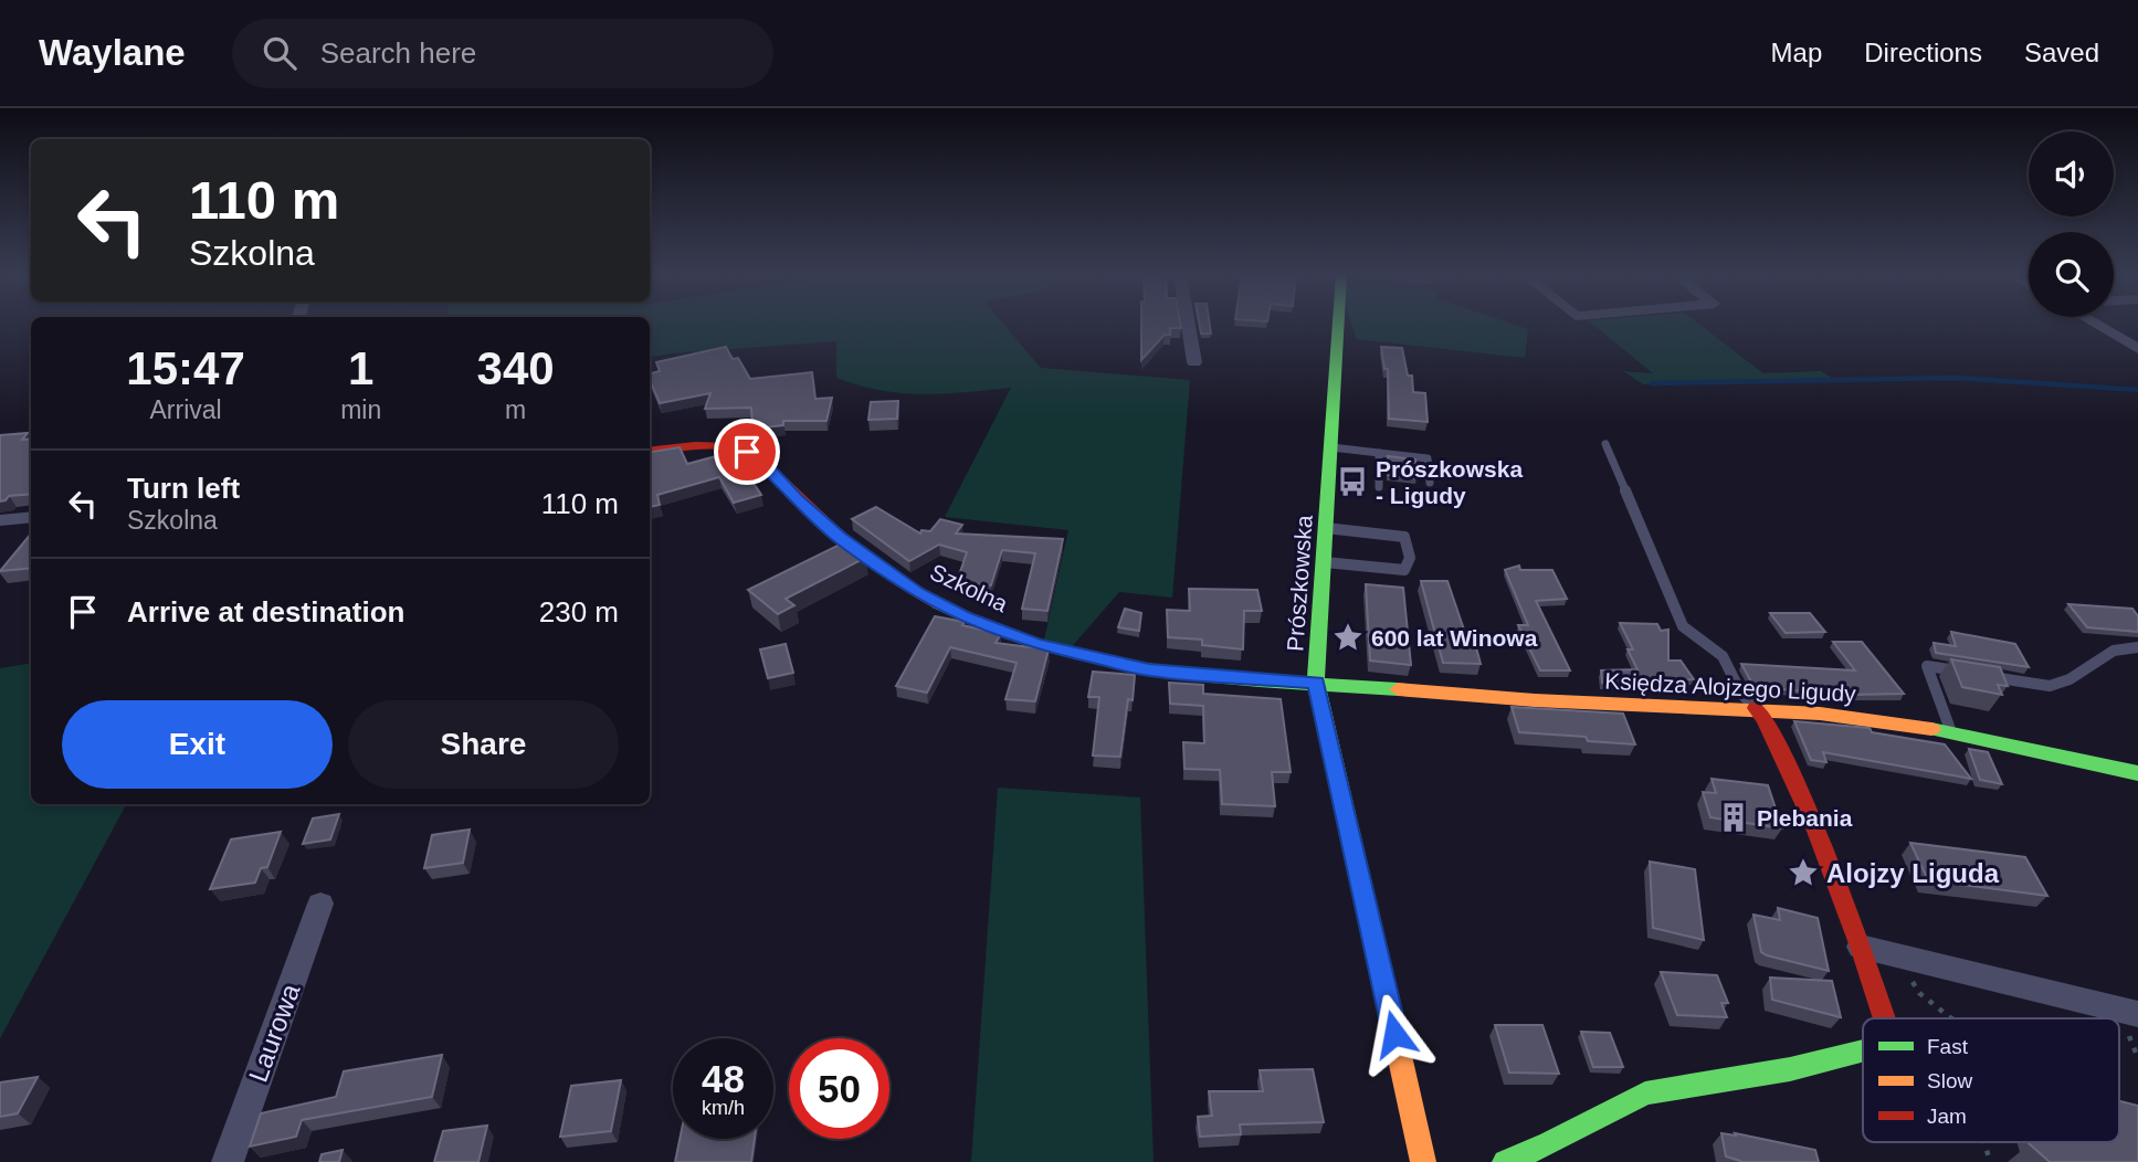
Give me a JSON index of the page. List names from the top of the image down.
{
  "streets": {
    "street": [
      "Prószkowska",
      "Szkolna",
      "Księdza Alojzego Ligudy",
      "Laurowa"
    ]
  },
  "crossings": [
    ["Prószkowska", "Szkolna"],
    ["Prószkowska", "Księdza Alojzego Ligudy"],
    ["Szkolna", "Księdza Alojzego Ligudy"]
  ],
  "places": {
    "bus stop": ["Prószkowska - Ligudy"],
    "place": ["600 lat Winowa", "Alojzy Liguda"],
    "building": ["Plebania"]
  },
  "legend": ["Fast", "Slow", "Jam"],
  "page": {
    "header": "Waylane",
    "search": "Search here",
    "nav": ["Map", "Directions", "Saved"],
    "turn": ["110 m", "Szkolna"],
    "eta": [
      "15:47",
      "Arrival",
      "1",
      "min",
      "340",
      "m"
    ],
    "list": [
      {
        "name": "Turn left",
        "note": "Szkolna",
        "value": "110 m"
      },
      {
        "name": "Arrive at destination",
        "value": "230 m"
      }
    ],
    "buttons": ["Exit", "Share"],
    "speed": "48 km/h",
    "limit": "50"
  }
}
